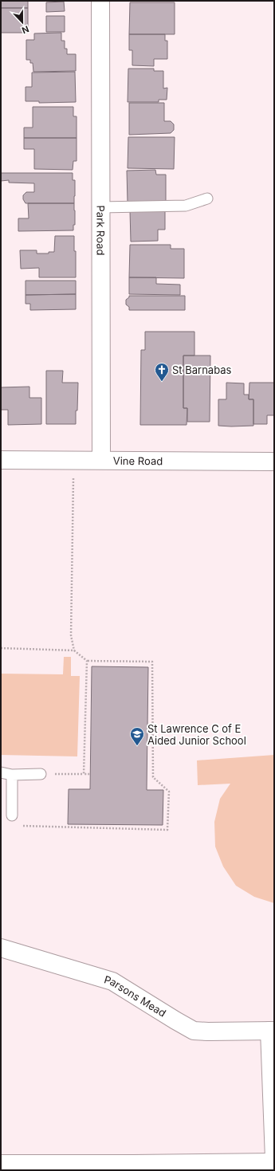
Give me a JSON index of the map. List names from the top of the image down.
{
  "streets": {
    "street": ["Park Road", "Vine Road", "Parsons Mead"]
  },
  "crossings": [
    ["Park Road", "Vine Road"]
  ],
  "places": {
    "church": ["St Barnabas"],
    "school or university": ["St Lawrence C of E Aided Junior School"]
  },
  "north": "bottom"
}
